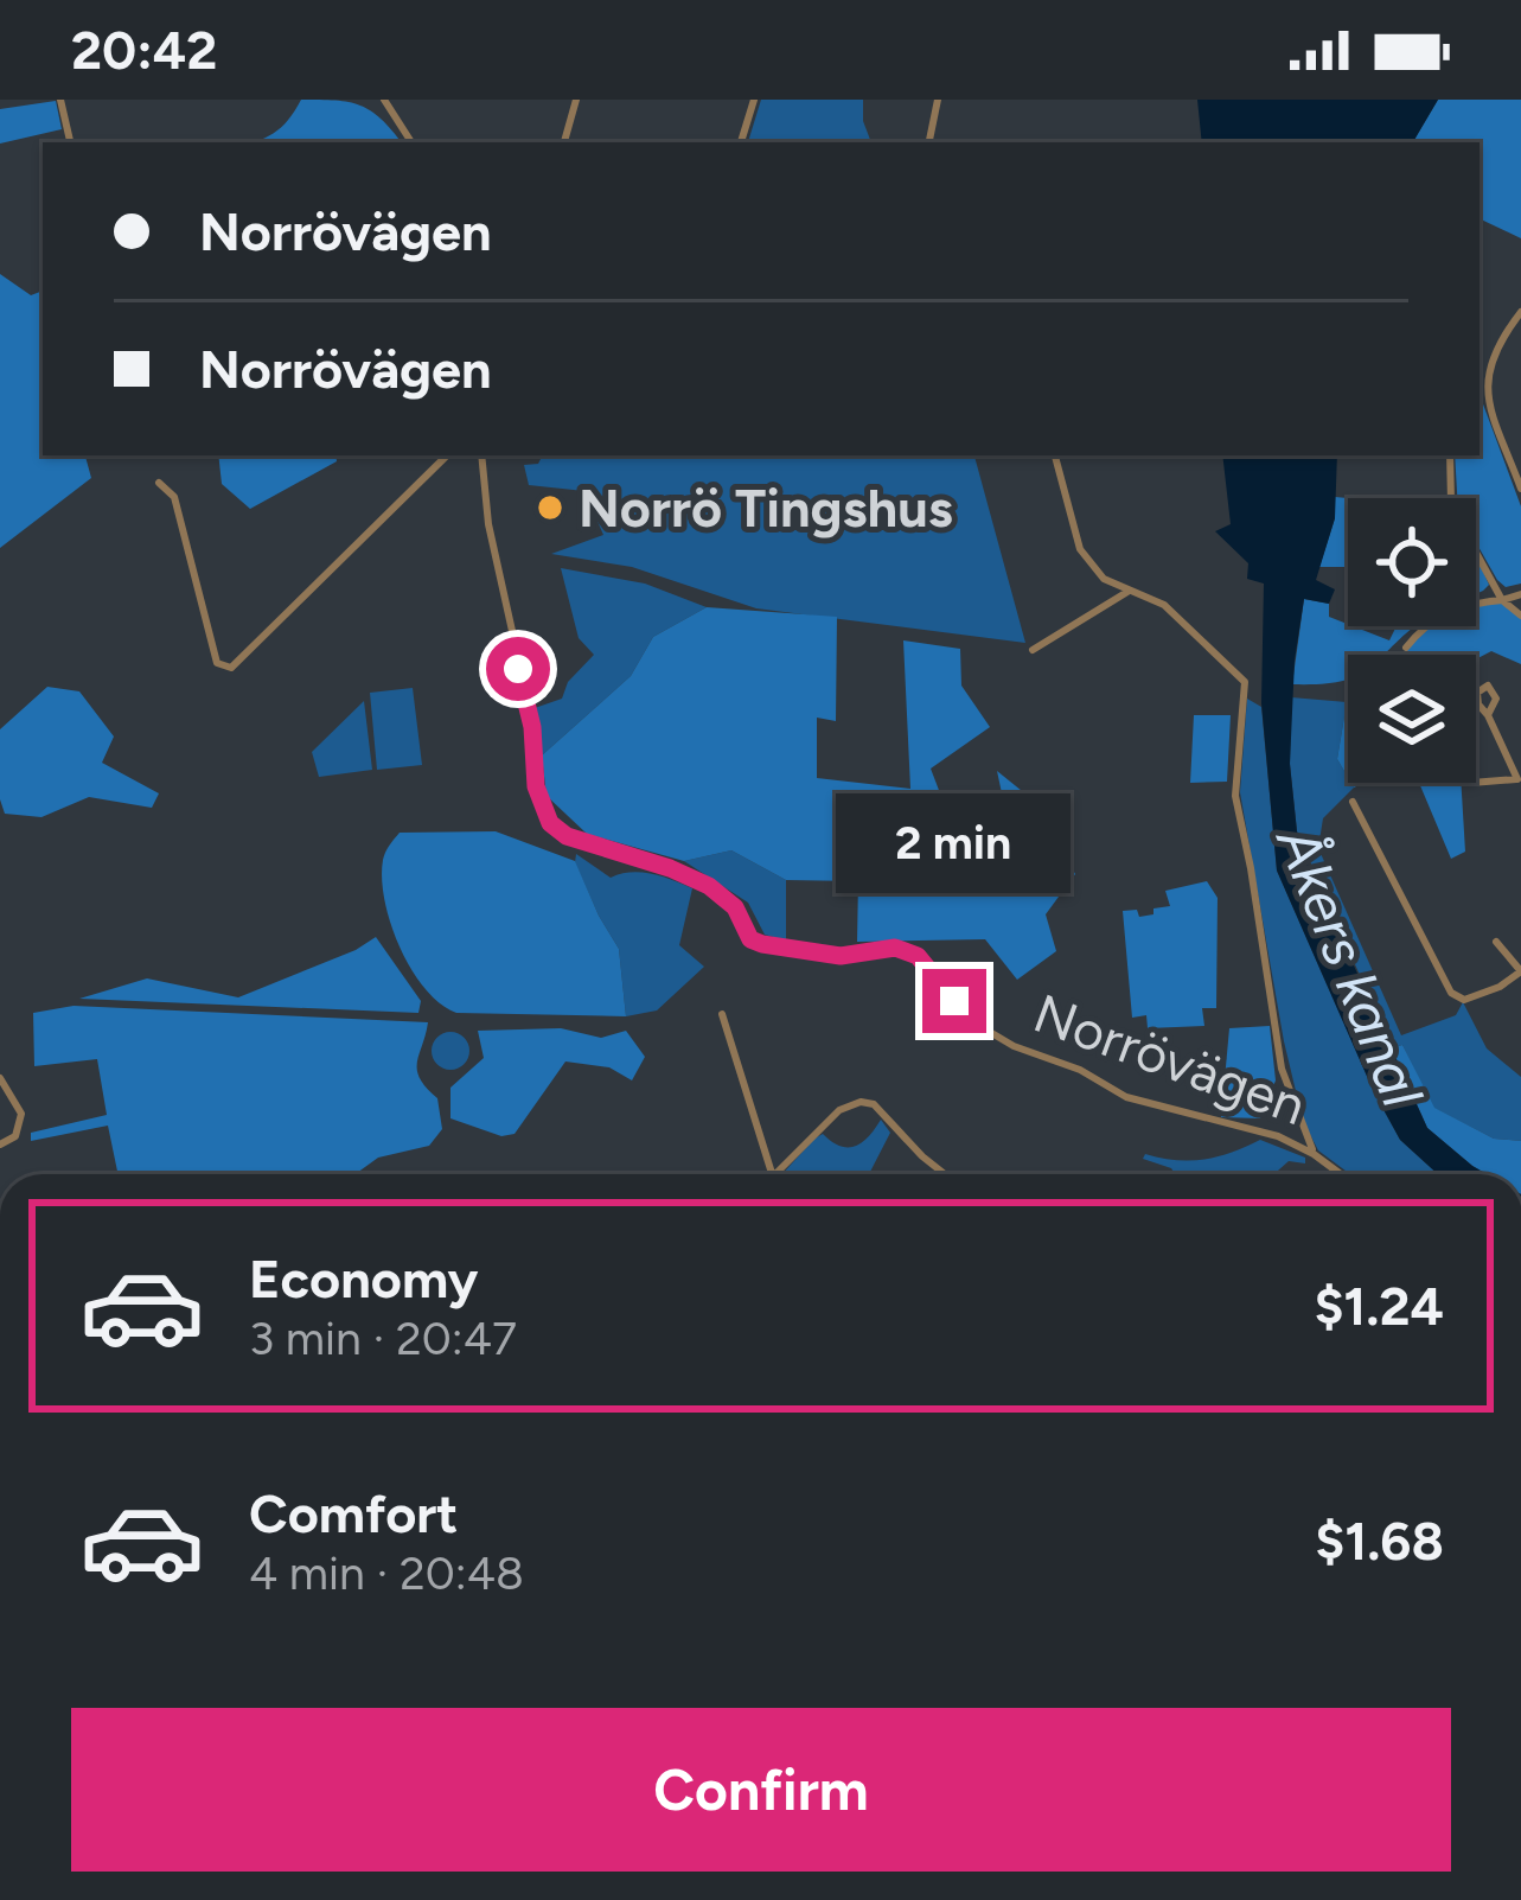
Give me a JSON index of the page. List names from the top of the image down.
{
  "streets": {
    "street": ["Norrövägen"]
  },
  "water": ["Åkers kanal"],
  "places": ["Norrö Tingshus"],
  "page": {
    "status": "20:42",
    "banner": ["Norrövägen", "Norrövägen"],
    "bubble": "2 min",
    "list": [
      {
        "name": "Economy",
        "note": "3 min · 20:47",
        "value": "$1.24"
      },
      {
        "name": "Comfort",
        "note": "4 min · 20:48",
        "value": "$1.68"
      }
    ],
    "buttons": "Confirm"
  }
}
